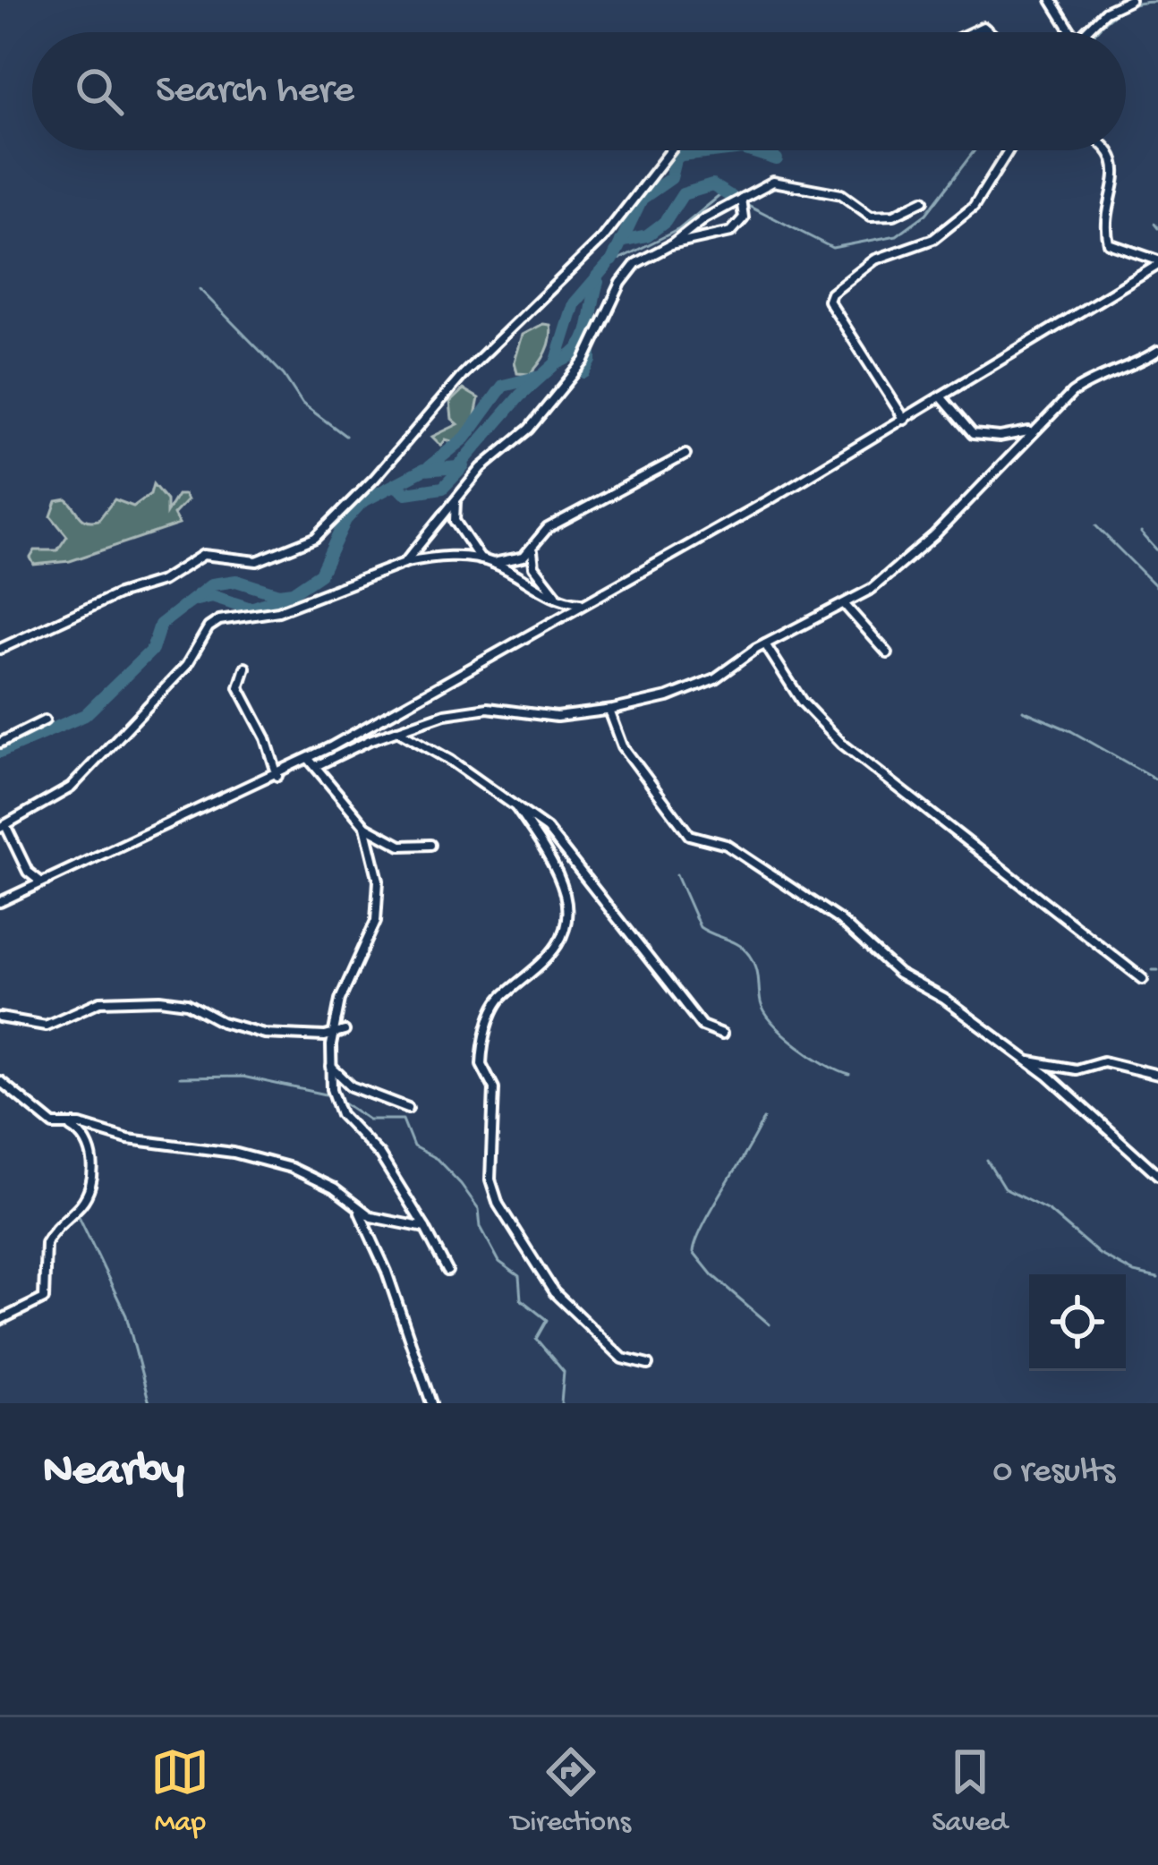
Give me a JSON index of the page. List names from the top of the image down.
{
  "page": {
    "search": "Search here",
    "heading": ["Nearby", "0 results"],
    "nav": ["Map", "Directions", "Saved"]
  }
}
